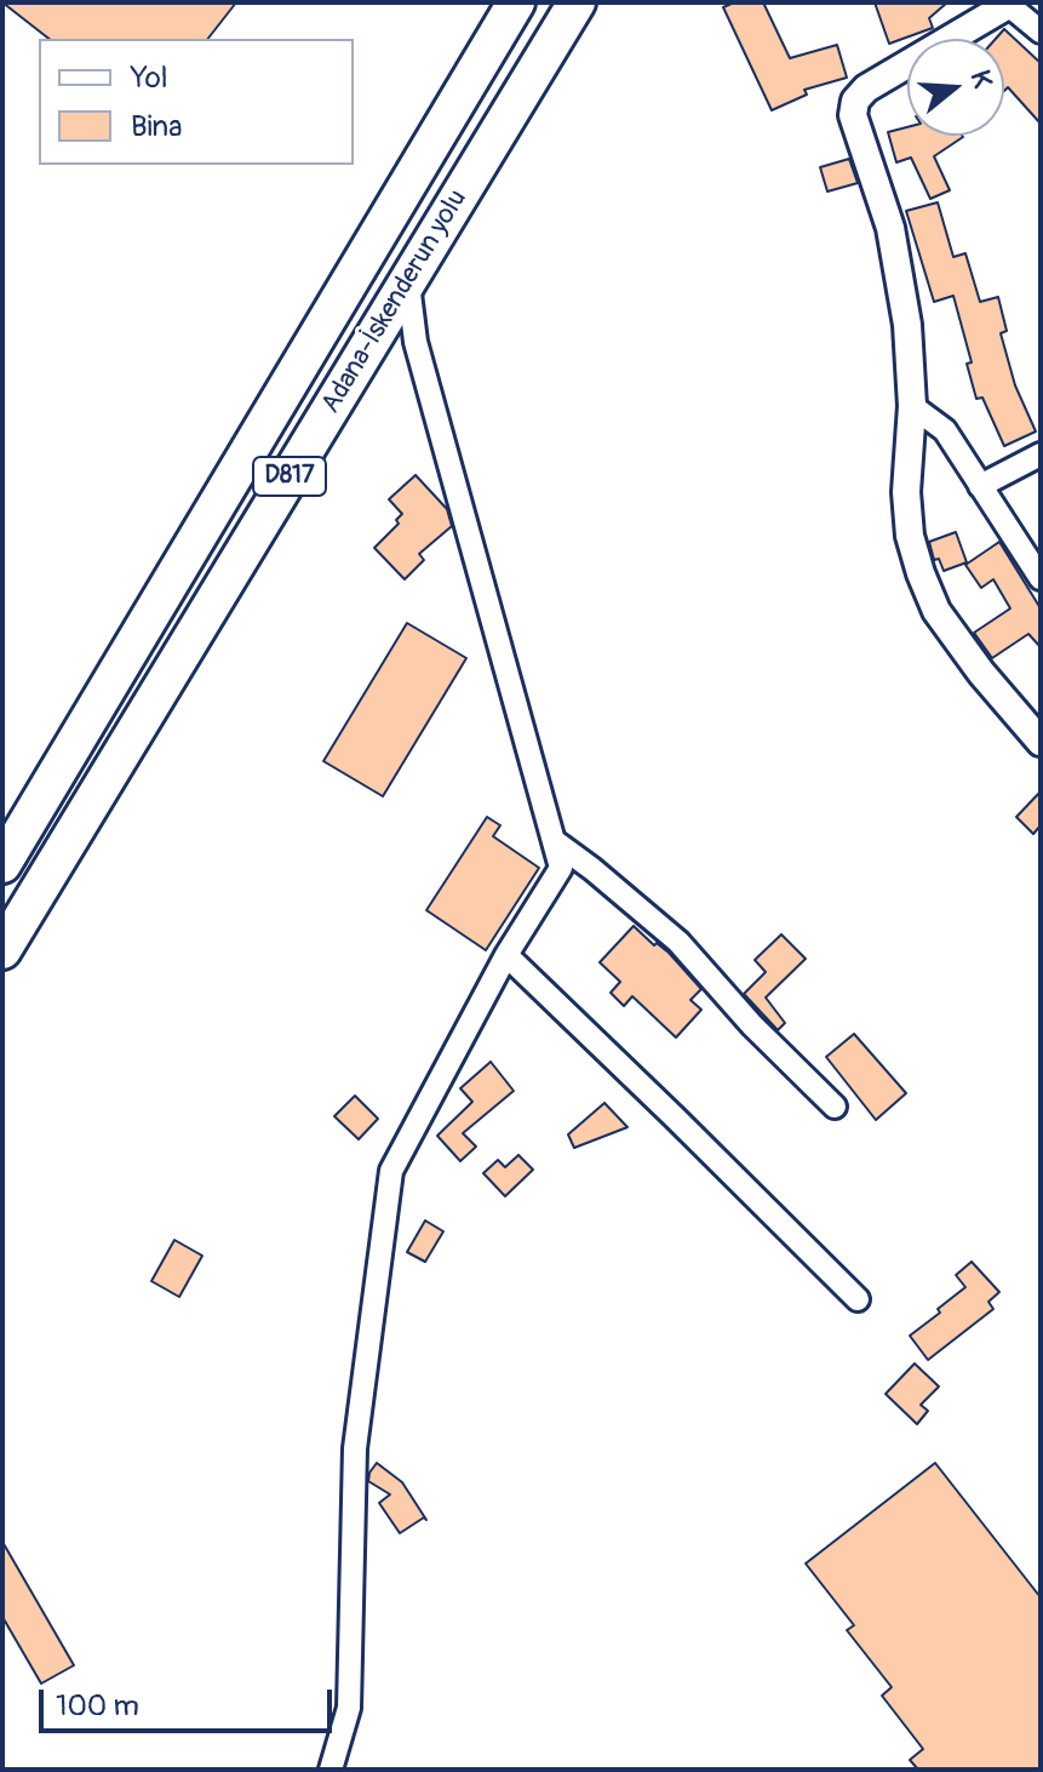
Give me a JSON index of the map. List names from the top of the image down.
{
  "streets": {
    "highway": ["Adana-İskenderun yolu", "D817"]
  },
  "legend": ["Yol", "Bina"],
  "scale_bar": "100 m",
  "north": "right"
}
